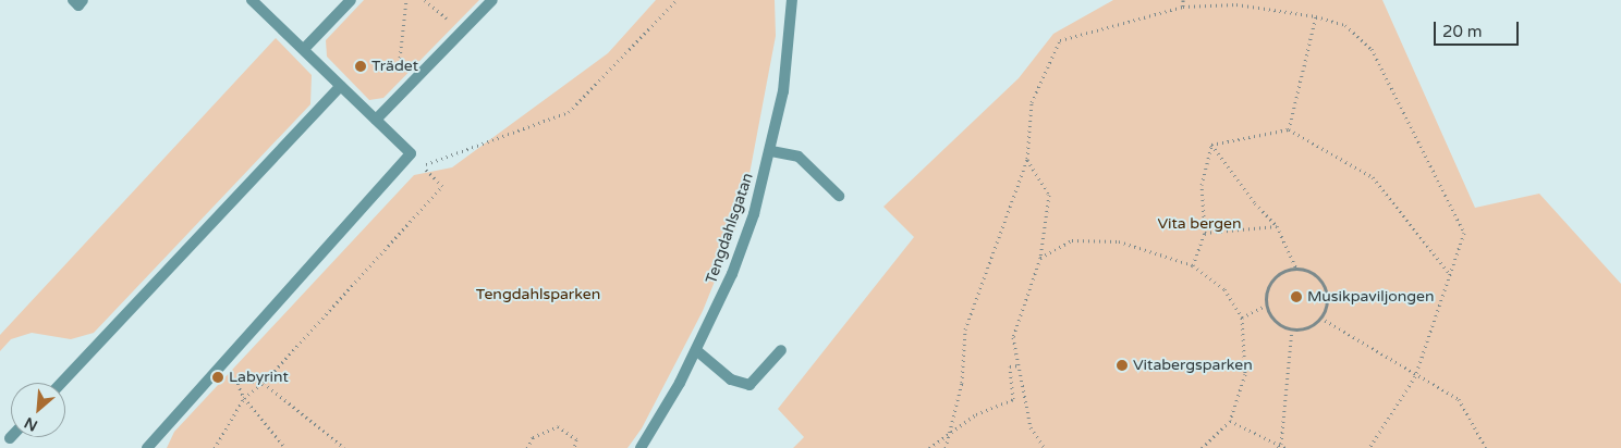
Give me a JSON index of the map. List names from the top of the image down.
{
  "streets": {
    "street": ["Tengdahlsgatan"]
  },
  "parks": ["Vita bergen", "Tengdahlsparken"],
  "places": [
    "Trädet",
    "Musikpaviljongen",
    "Vitabergsparken",
    "Labyrint"
  ],
  "scale_bar": "20 m",
  "north": "bottom left"
}
